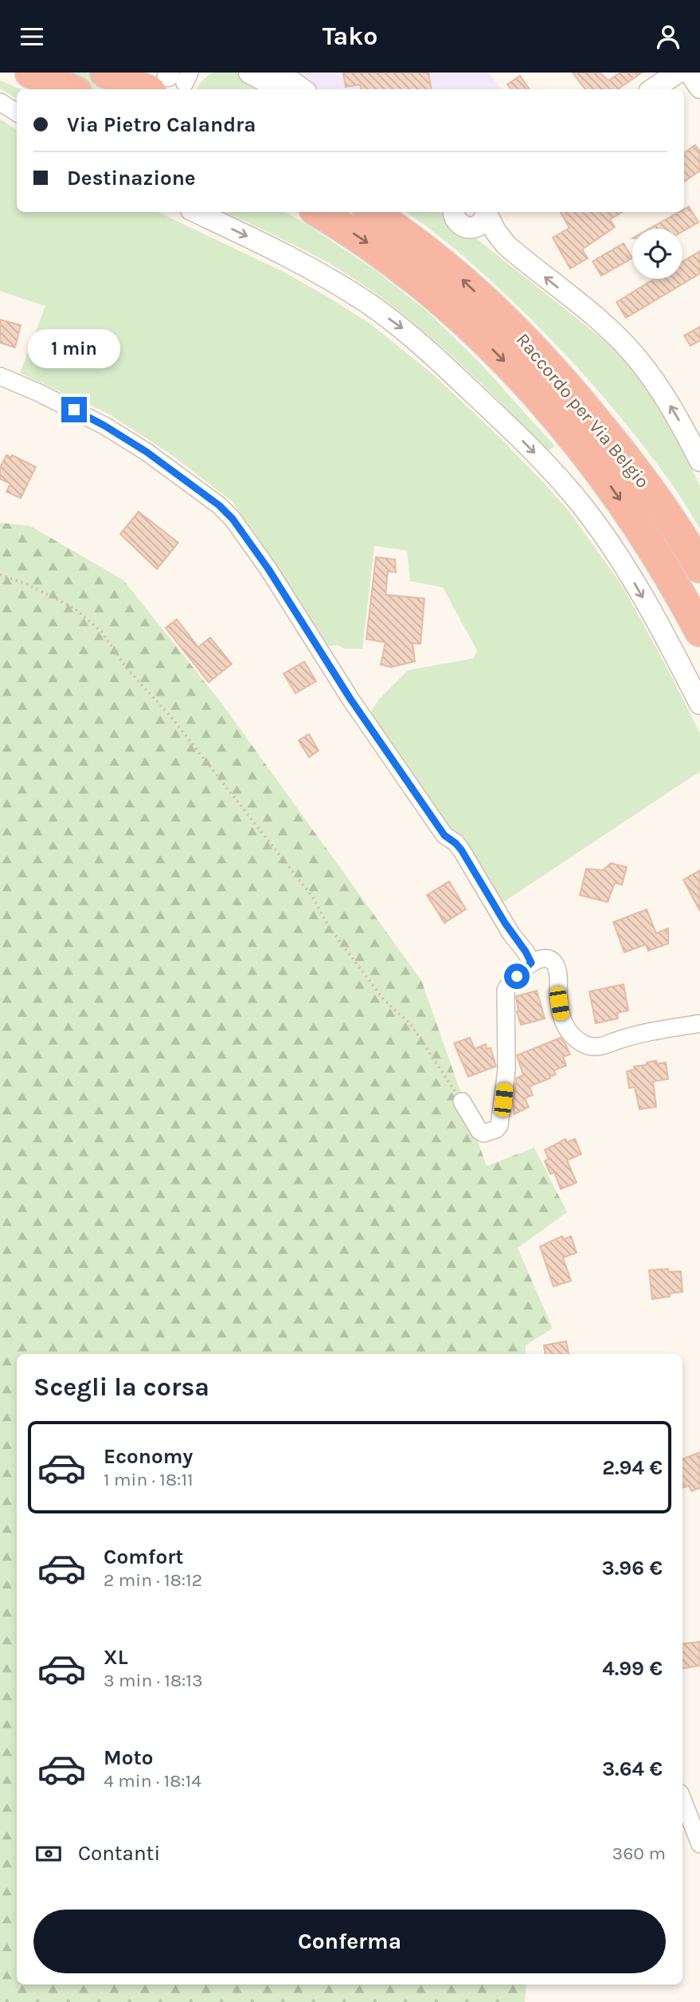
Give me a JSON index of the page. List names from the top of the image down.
{
  "streets": {
    "highway": ["Raccordo per Via Belgio"]
  },
  "page": {
    "header": "Tako",
    "banner": ["Via Pietro Calandra", "Destinazione"],
    "bubble": "1 min",
    "heading": "Scegli la corsa",
    "list": [
      {
        "name": "Economy",
        "note": "1 min · 18:11",
        "value": "2.94 €"
      },
      {
        "name": "Comfort",
        "note": "2 min · 18:12",
        "value": "3.96 €"
      },
      {
        "name": "XL",
        "note": "3 min · 18:13",
        "value": "4.99 €"
      },
      {
        "name": "Moto",
        "note": "4 min · 18:14",
        "value": "3.64 €"
      }
    ],
    "pay": ["Contanti", "360 m"],
    "buttons": "Conferma"
  }
}
